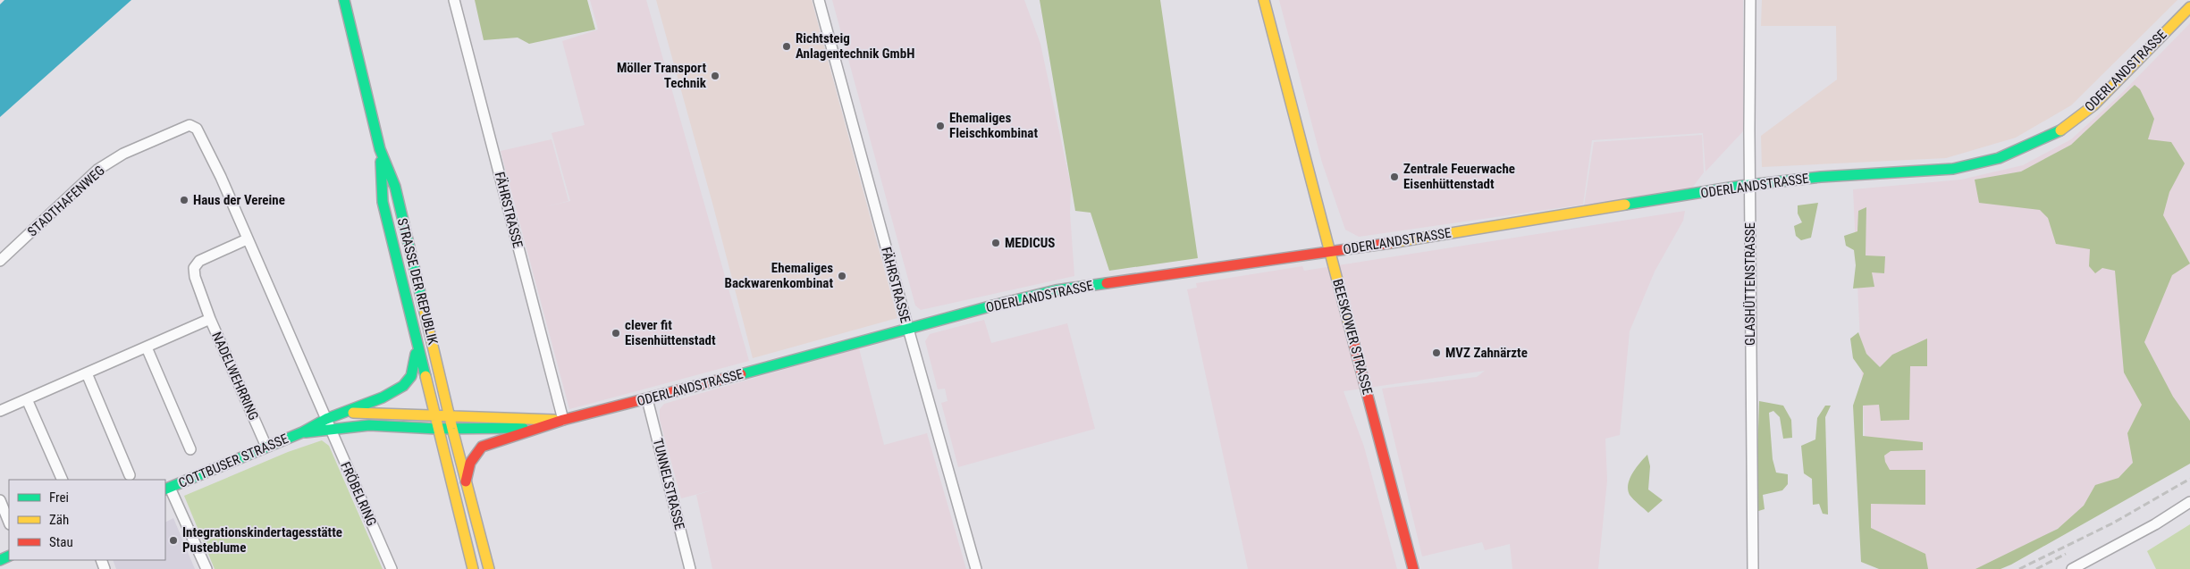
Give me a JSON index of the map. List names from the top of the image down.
{
  "streets": {
    "street": [
      "ODERLANDSTRASSE",
      "STADTHAFENWEG",
      "FÄHRSTRASSE",
      "STRASSE DER REPUBLIK",
      "GLASHÜTTENSTRASSE",
      "BEESKOWER STRASSE",
      "NADELWEHRRING",
      "COTTBUSER STRASSE",
      "TUNNELSTRASSE",
      "FRÖBELRING"
    ]
  },
  "crossings": [
    ["ODERLANDSTRASSE", "FÄHRSTRASSE"],
    ["ODERLANDSTRASSE", "STRASSE DER REPUBLIK"],
    ["ODERLANDSTRASSE", "GLASHÜTTENSTRASSE"],
    ["ODERLANDSTRASSE", "BEESKOWER STRASSE"],
    ["ODERLANDSTRASSE", "TUNNELSTRASSE"],
    ["STADTHAFENWEG", "COTTBUSER STRASSE"],
    ["STADTHAFENWEG", "FRÖBELRING"],
    ["STRASSE DER REPUBLIK", "COTTBUSER STRASSE"],
    ["NADELWEHRRING", "COTTBUSER STRASSE"],
    ["COTTBUSER STRASSE", "FRÖBELRING"]
  ],
  "places": [
    "Richtsteig Anlagentechnik GmbH",
    "Möller Transport Technik",
    "Ehemaliges Fleischkombinat",
    "Zentrale Feuerwache Eisenhüttenstadt",
    "Haus der Vereine",
    "MEDICUS",
    "Ehemaliges Backwarenkombinat",
    "clever fit Eisenhüttenstadt",
    "MVZ Zahnärzte",
    "Integrationskindertagesstätte Pusteblume"
  ],
  "legend": ["Frei", "Zäh", "Stau"]
}
